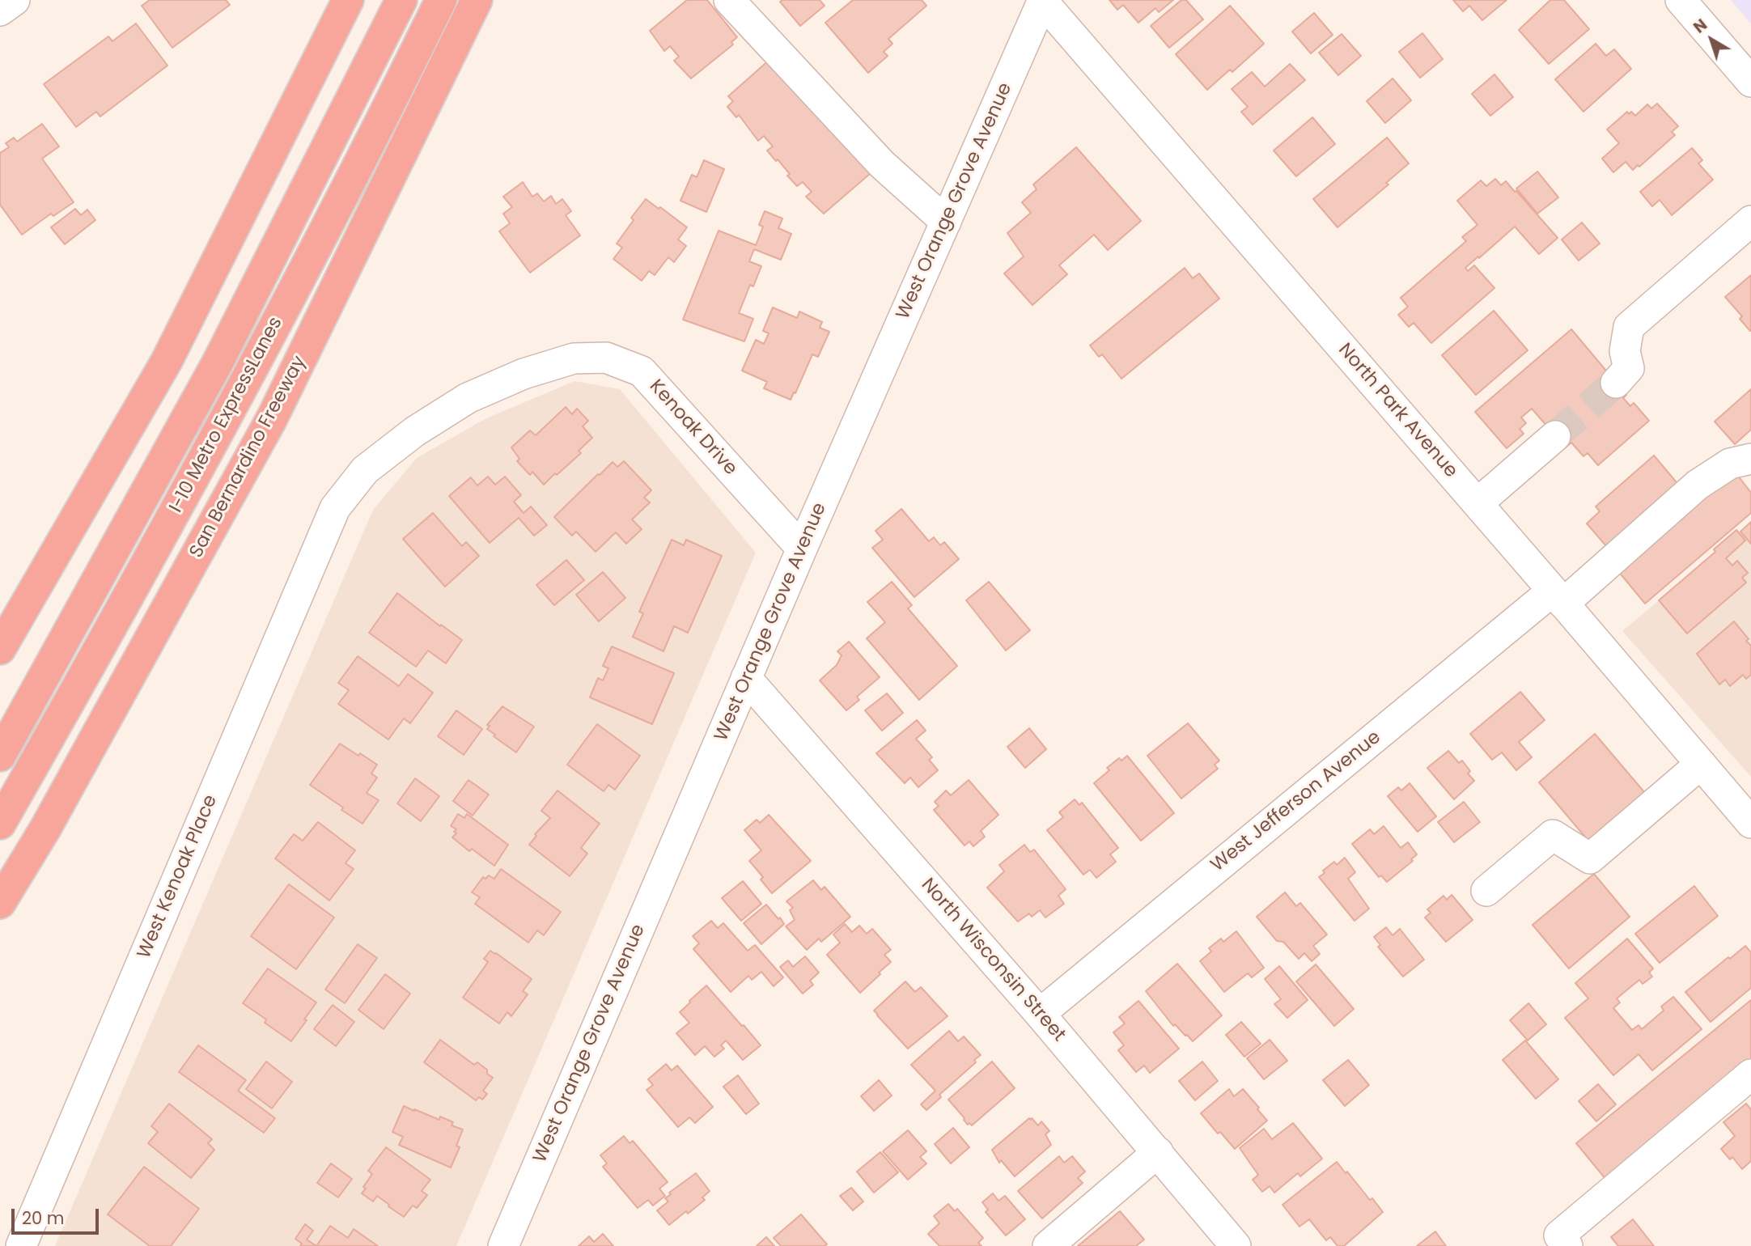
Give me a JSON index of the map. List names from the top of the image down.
{
  "streets": {
    "highway": ["I-10 Metro ExpressLanes", "San Bernardino Freeway"],
    "street": [
      "West Orange Grove Avenue",
      "North Park Avenue",
      "Kenoak Drive",
      "West Jefferson Avenue",
      "West Kenoak Place",
      "North Wisconsin Street"
    ]
  },
  "crossings": [
    ["West Orange Grove Avenue", "North Park Avenue"],
    ["West Orange Grove Avenue", "Kenoak Drive"],
    ["West Orange Grove Avenue", "North Wisconsin Street"],
    ["North Park Avenue", "West Jefferson Avenue"],
    ["Kenoak Drive", "West Kenoak Place"],
    ["West Jefferson Avenue", "North Wisconsin Street"]
  ],
  "scale_bar": "20 m",
  "north": "top left"
}
